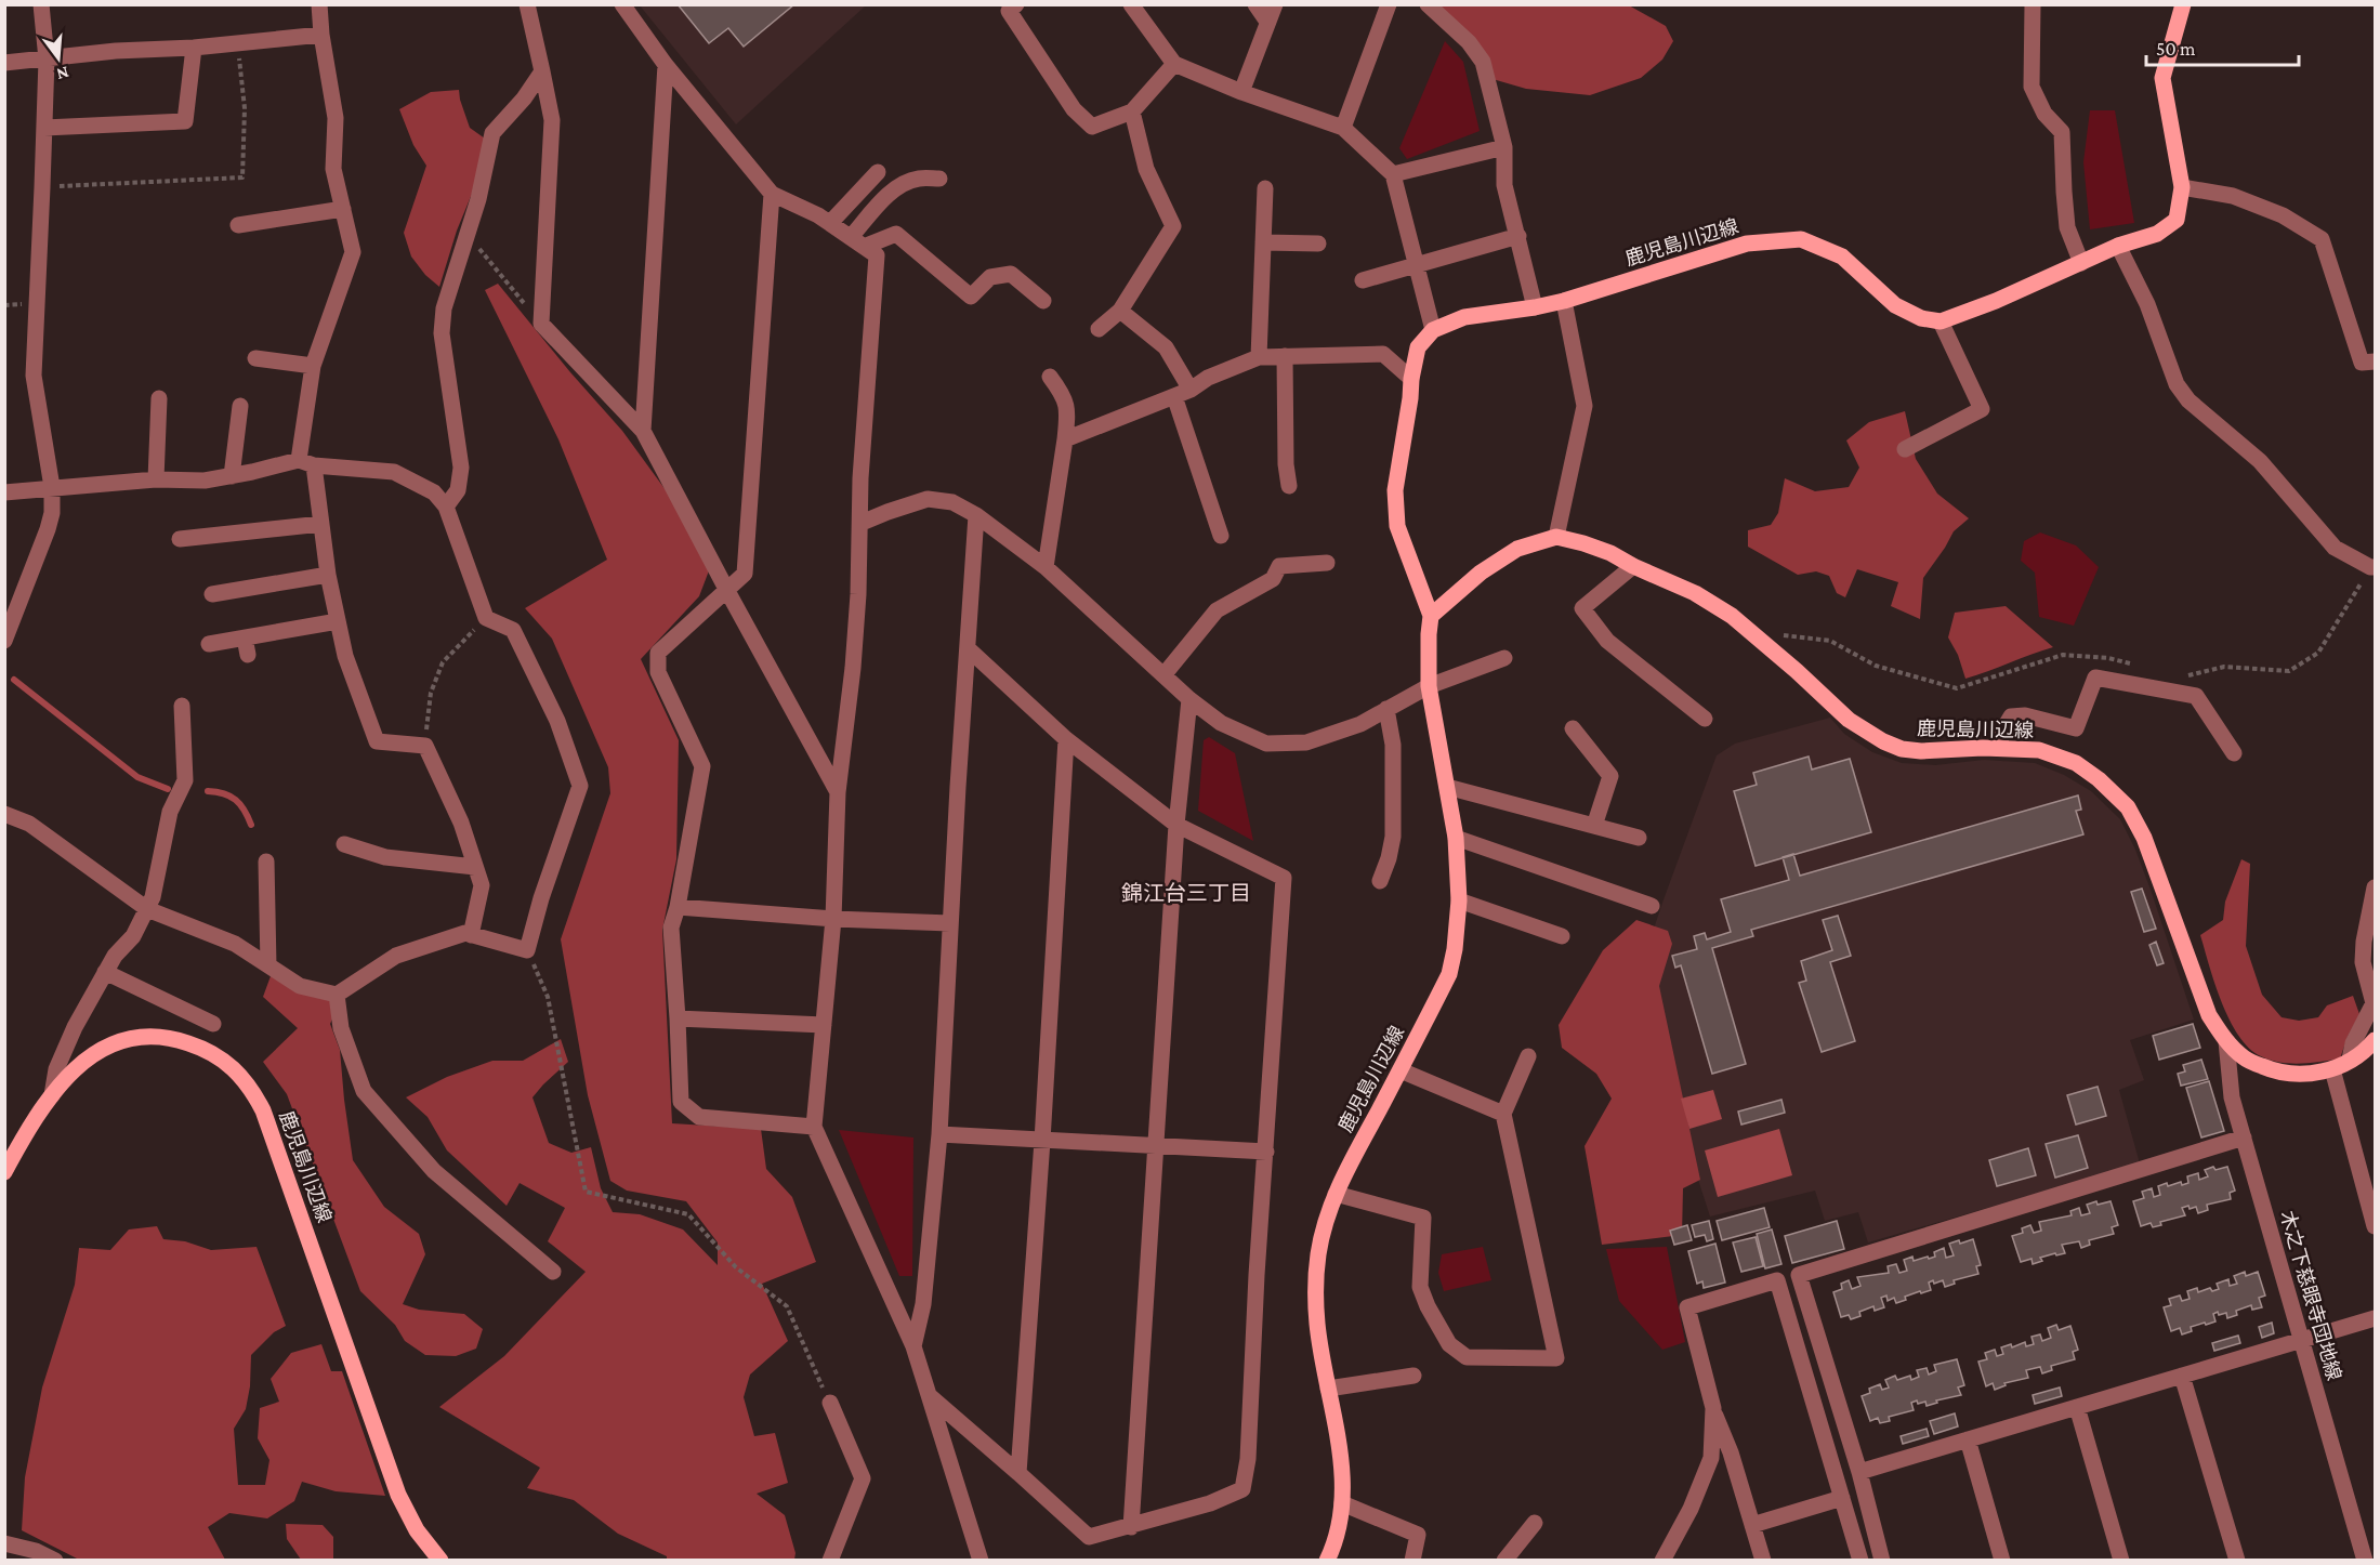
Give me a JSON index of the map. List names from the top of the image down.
{
  "streets": {
    "main road": ["鹿児島川辺線"],
    "street": ["木之下慈眼寺団地線"]
  },
  "crossings": [
    ["鹿児島川辺線", "木之下慈眼寺団地線"]
  ],
  "districts": ["錦江台三丁目"],
  "scale_bar": "50 m",
  "north": "bottom"
}
